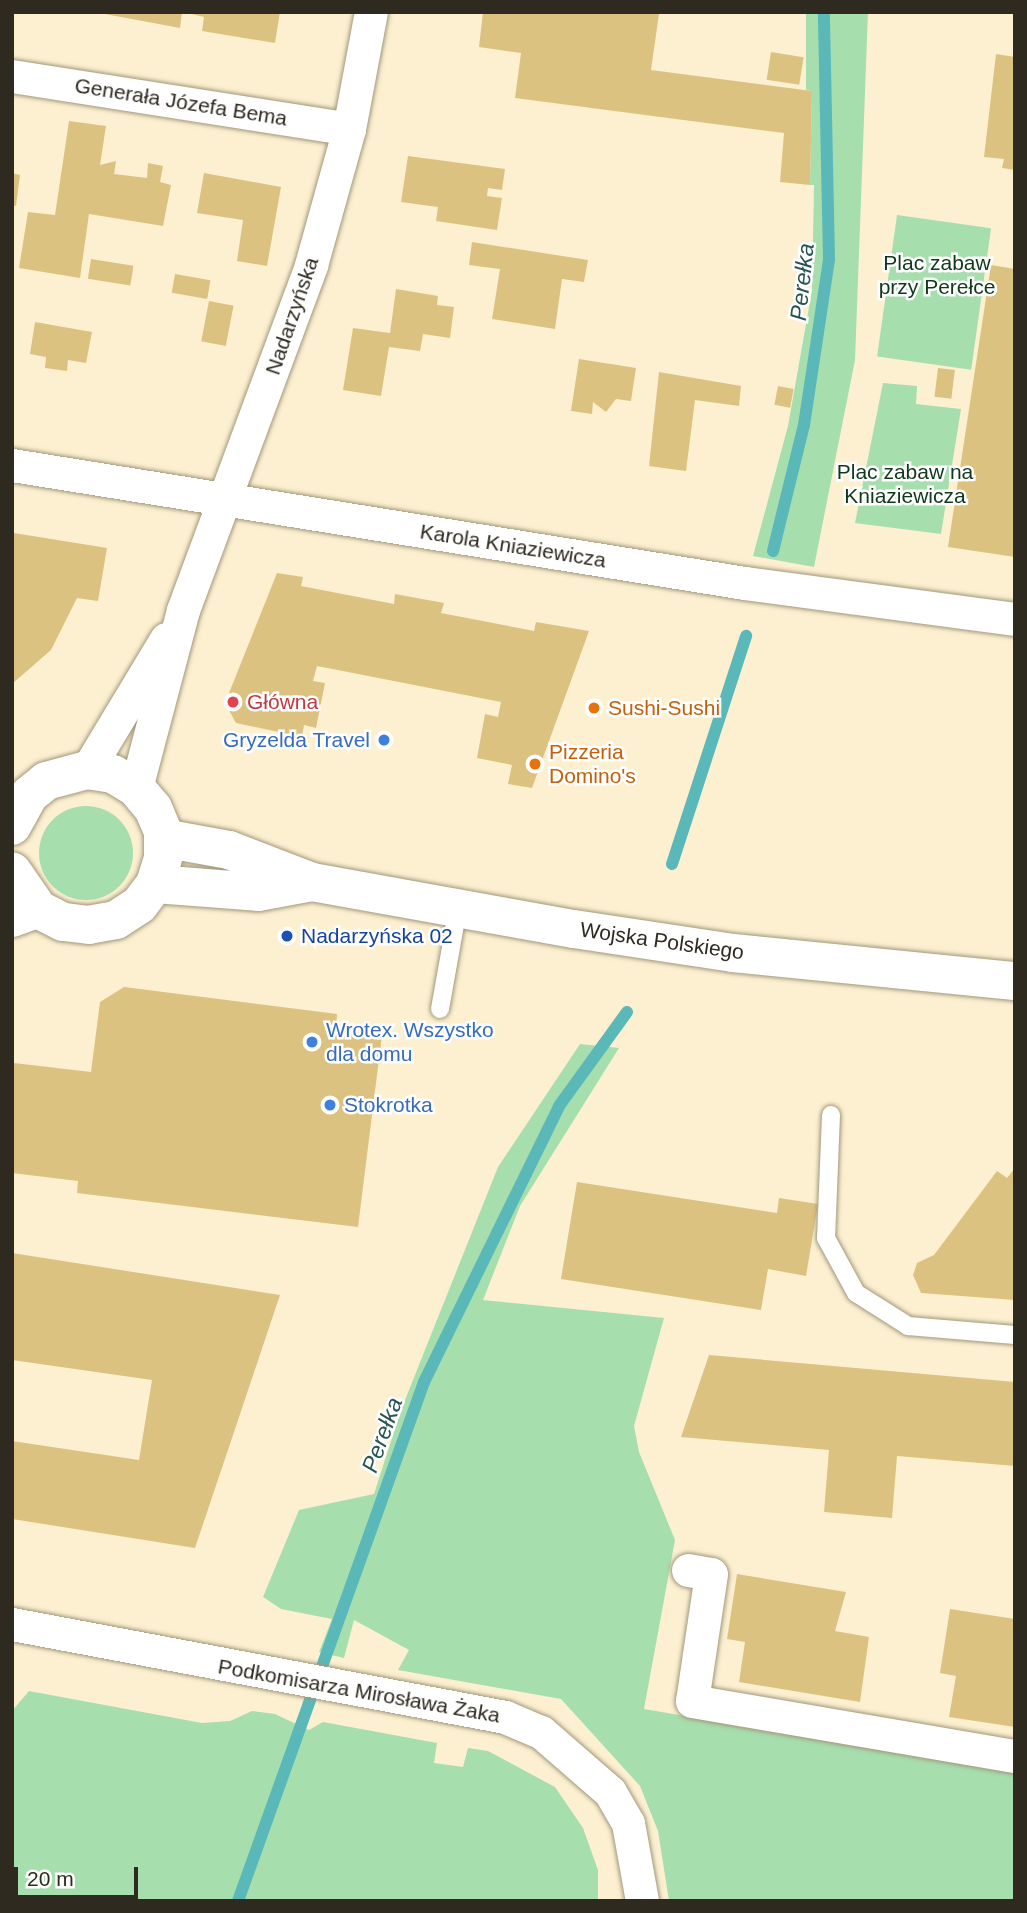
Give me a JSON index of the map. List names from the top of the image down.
{
  "streets": {
    "street": [
      "Generała Józefa Bema",
      "Nadarzyńska",
      "Karola Kniaziewicza",
      "Wojska Polskiego",
      "Podkomisarza Mirosława Żaka"
    ]
  },
  "crossings": [
    ["Generała Józefa Bema", "Nadarzyńska"],
    ["Nadarzyńska", "Karola Kniaziewicza"]
  ],
  "water": ["Perełka"],
  "parks": ["Plac zabaw przy Perełce", "Plac zabaw na Kniaziewicza"],
  "places": [
    "Główna",
    "Sushi-Sushi",
    "Gryzelda Travel",
    "Pizzeria Domino's",
    "Nadarzyńska 02",
    "Wrotex. Wszystko dla domu",
    "Stokrotka"
  ],
  "scale_bar": "20 m"
}
